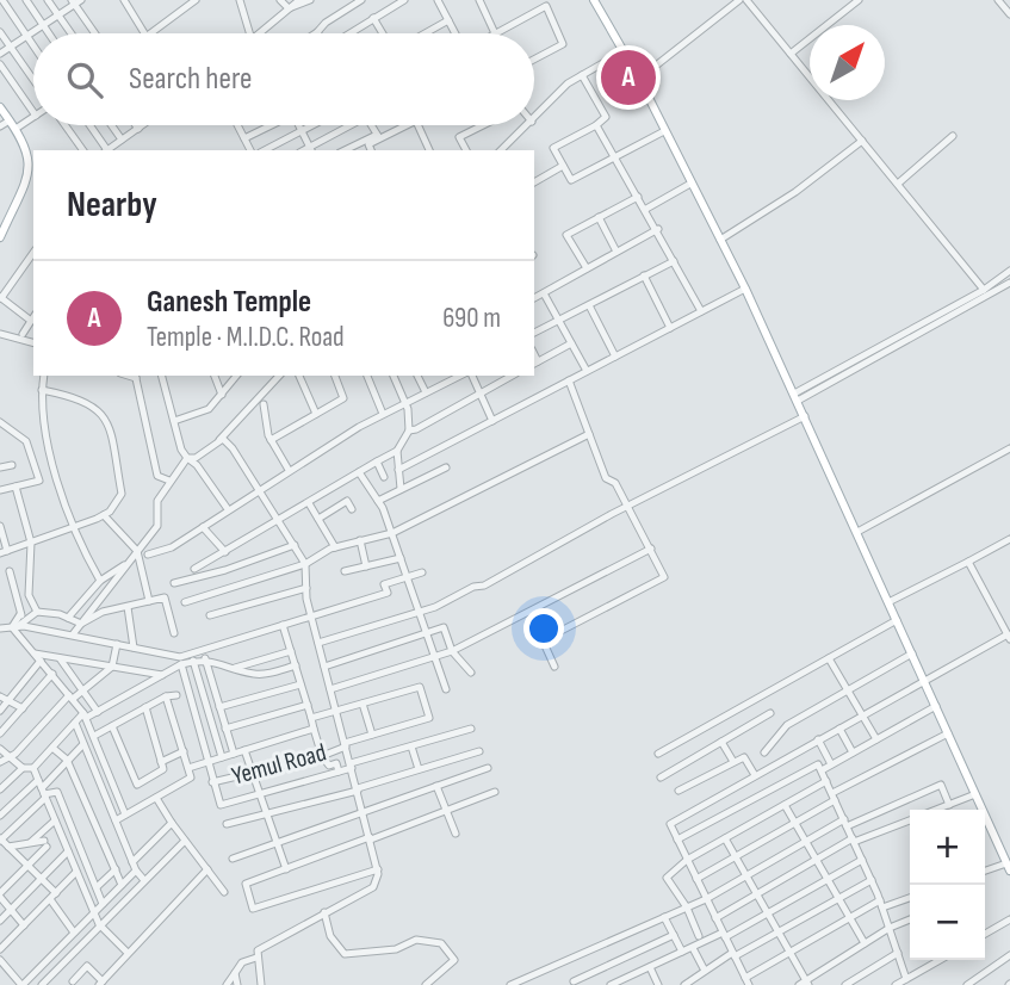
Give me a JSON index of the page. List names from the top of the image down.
{
  "streets": {
    "street": ["Yemul Road"]
  },
  "north": "top right",
  "page": {
    "search": "Search here",
    "pins": "A",
    "heading": "Nearby",
    "list": [
      {
        "mark": "A",
        "name": "Ganesh Temple",
        "note": "Temple · M.I.D.C. Road",
        "value": "690 m"
      }
    ],
    "map_buttons": ["+", "−"]
  }
}
